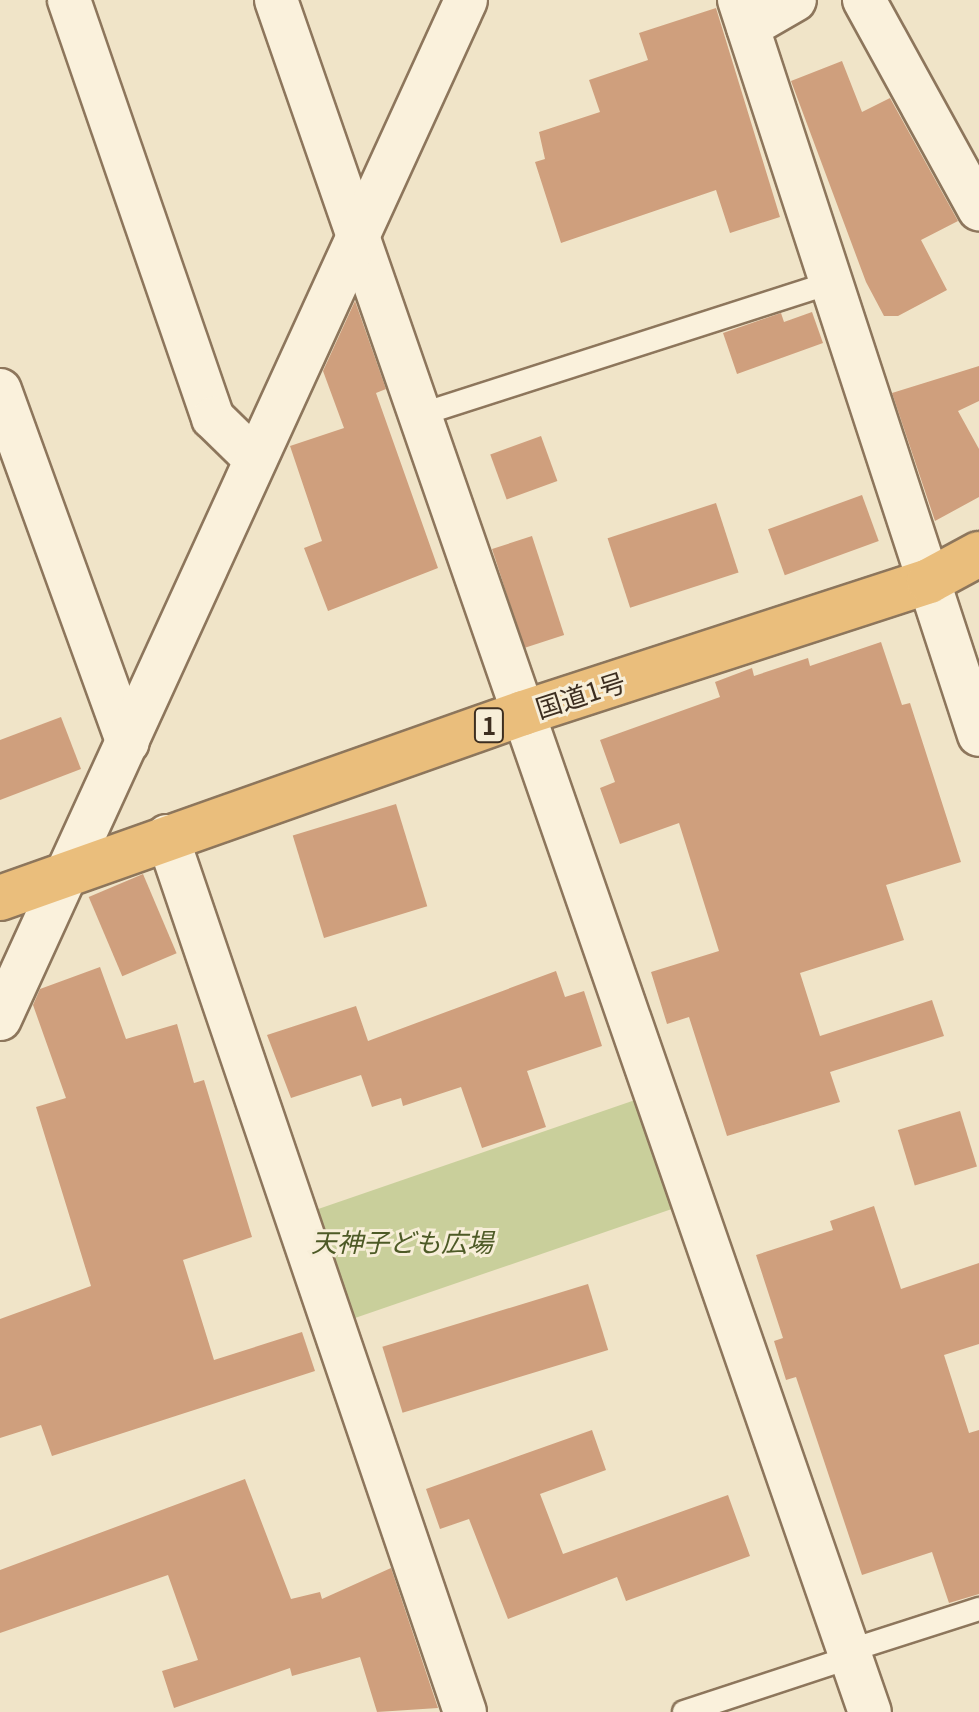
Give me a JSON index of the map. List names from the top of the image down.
{
  "streets": {
    "highway": ["国道1号", "1"]
  },
  "parks": ["天神子ども広場"]
}
